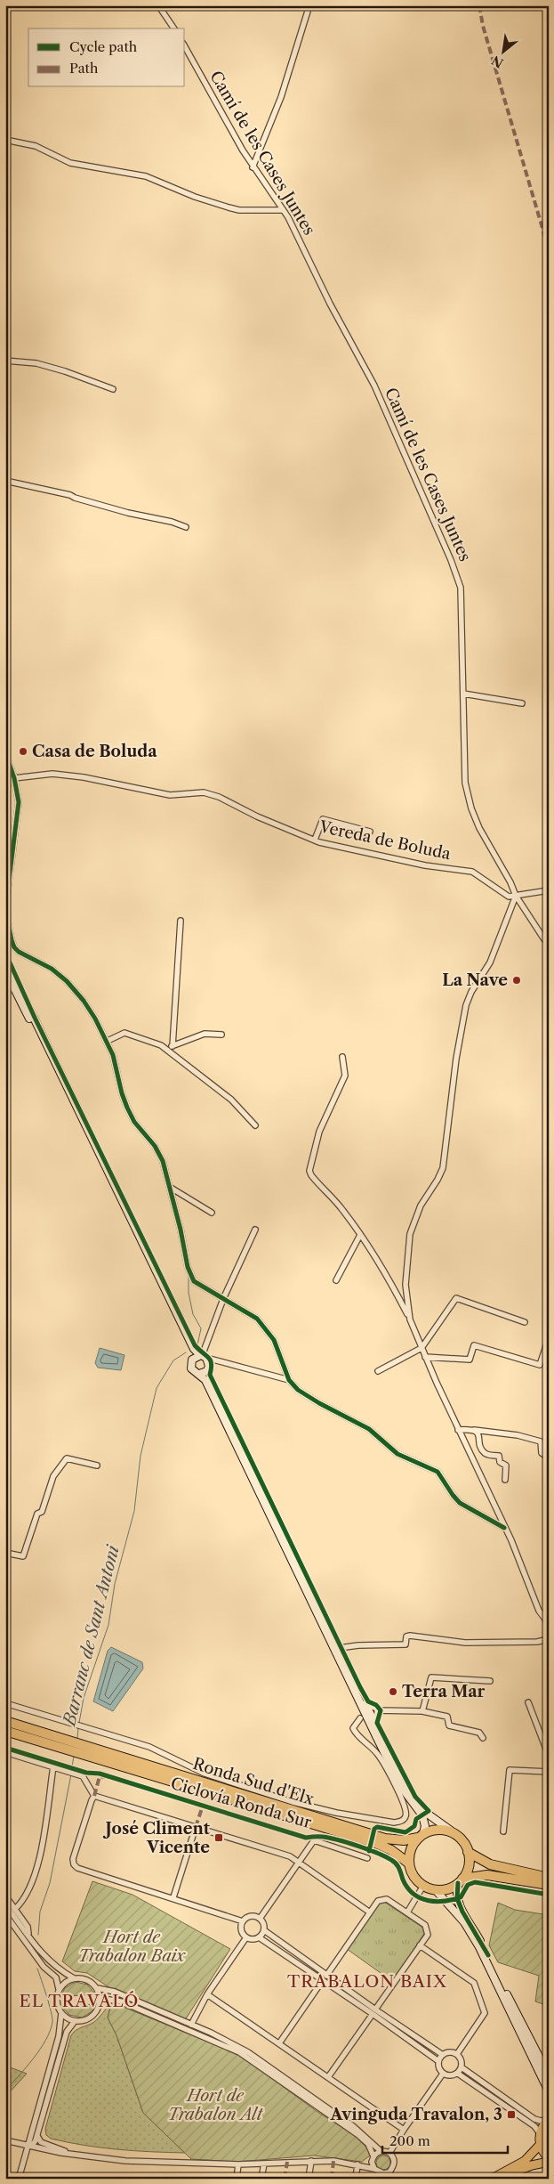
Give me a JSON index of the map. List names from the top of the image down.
{
  "streets": {
    "highway": ["Ronda Sud d'Elx"],
    "street": ["Camí de les Cases Juntes", "Vereda de Boluda"],
    "cycle path": ["Ciclovía Ronda Sur"]
  },
  "crossings": [
    ["Camí de les Cases Juntes", "Vereda de Boluda"]
  ],
  "districts": ["TRABALON BAIX", "EL TRAVALÓ"],
  "water": ["Barranc de Sant Antoni"],
  "parks": ["Hort de Trabalon Baix", "Hort de Trabalon Alt"],
  "places": {
    "other": ["Casa de Boluda", "La Nave", "Terra Mar"],
    "transit": ["José Climent Vicente", "Avinguda Travalon, 3"]
  },
  "legend": ["Cycle path", "Path"],
  "scale_bar": "200 m",
  "north": "bottom left"
}
